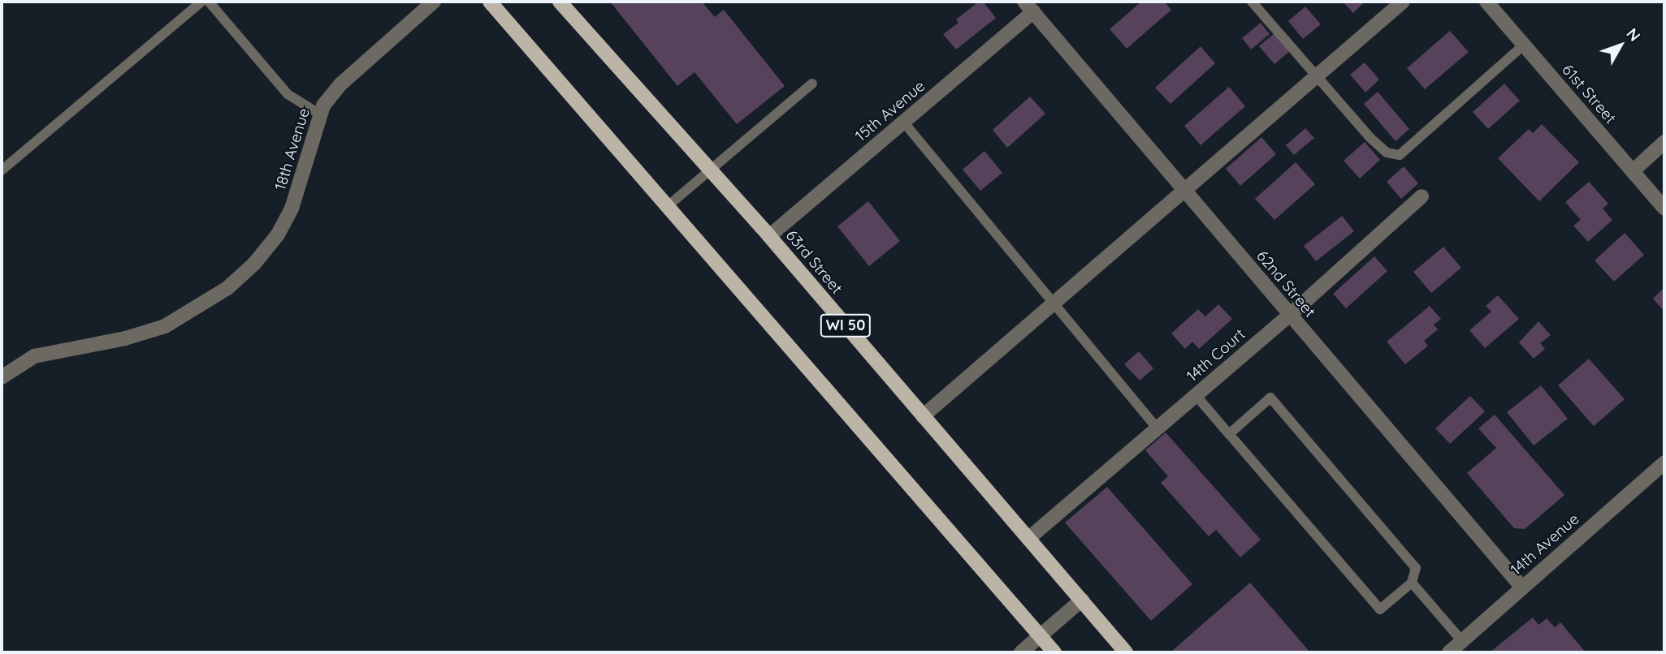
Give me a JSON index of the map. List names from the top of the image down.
{
  "streets": {
    "main road": ["63rd Street", "WI 50"],
    "street": [
      "61st Street",
      "15th Avenue",
      "18th Avenue",
      "62nd Street",
      "14th Court",
      "14th Avenue"
    ]
  },
  "crossings": [
    ["15th Avenue", "63rd Street"],
    ["15th Avenue", "62nd Street"],
    ["63rd Street", "14th Court"],
    ["62nd Street", "14th Court"],
    ["62nd Street", "14th Avenue"]
  ],
  "north": "top right"
}
